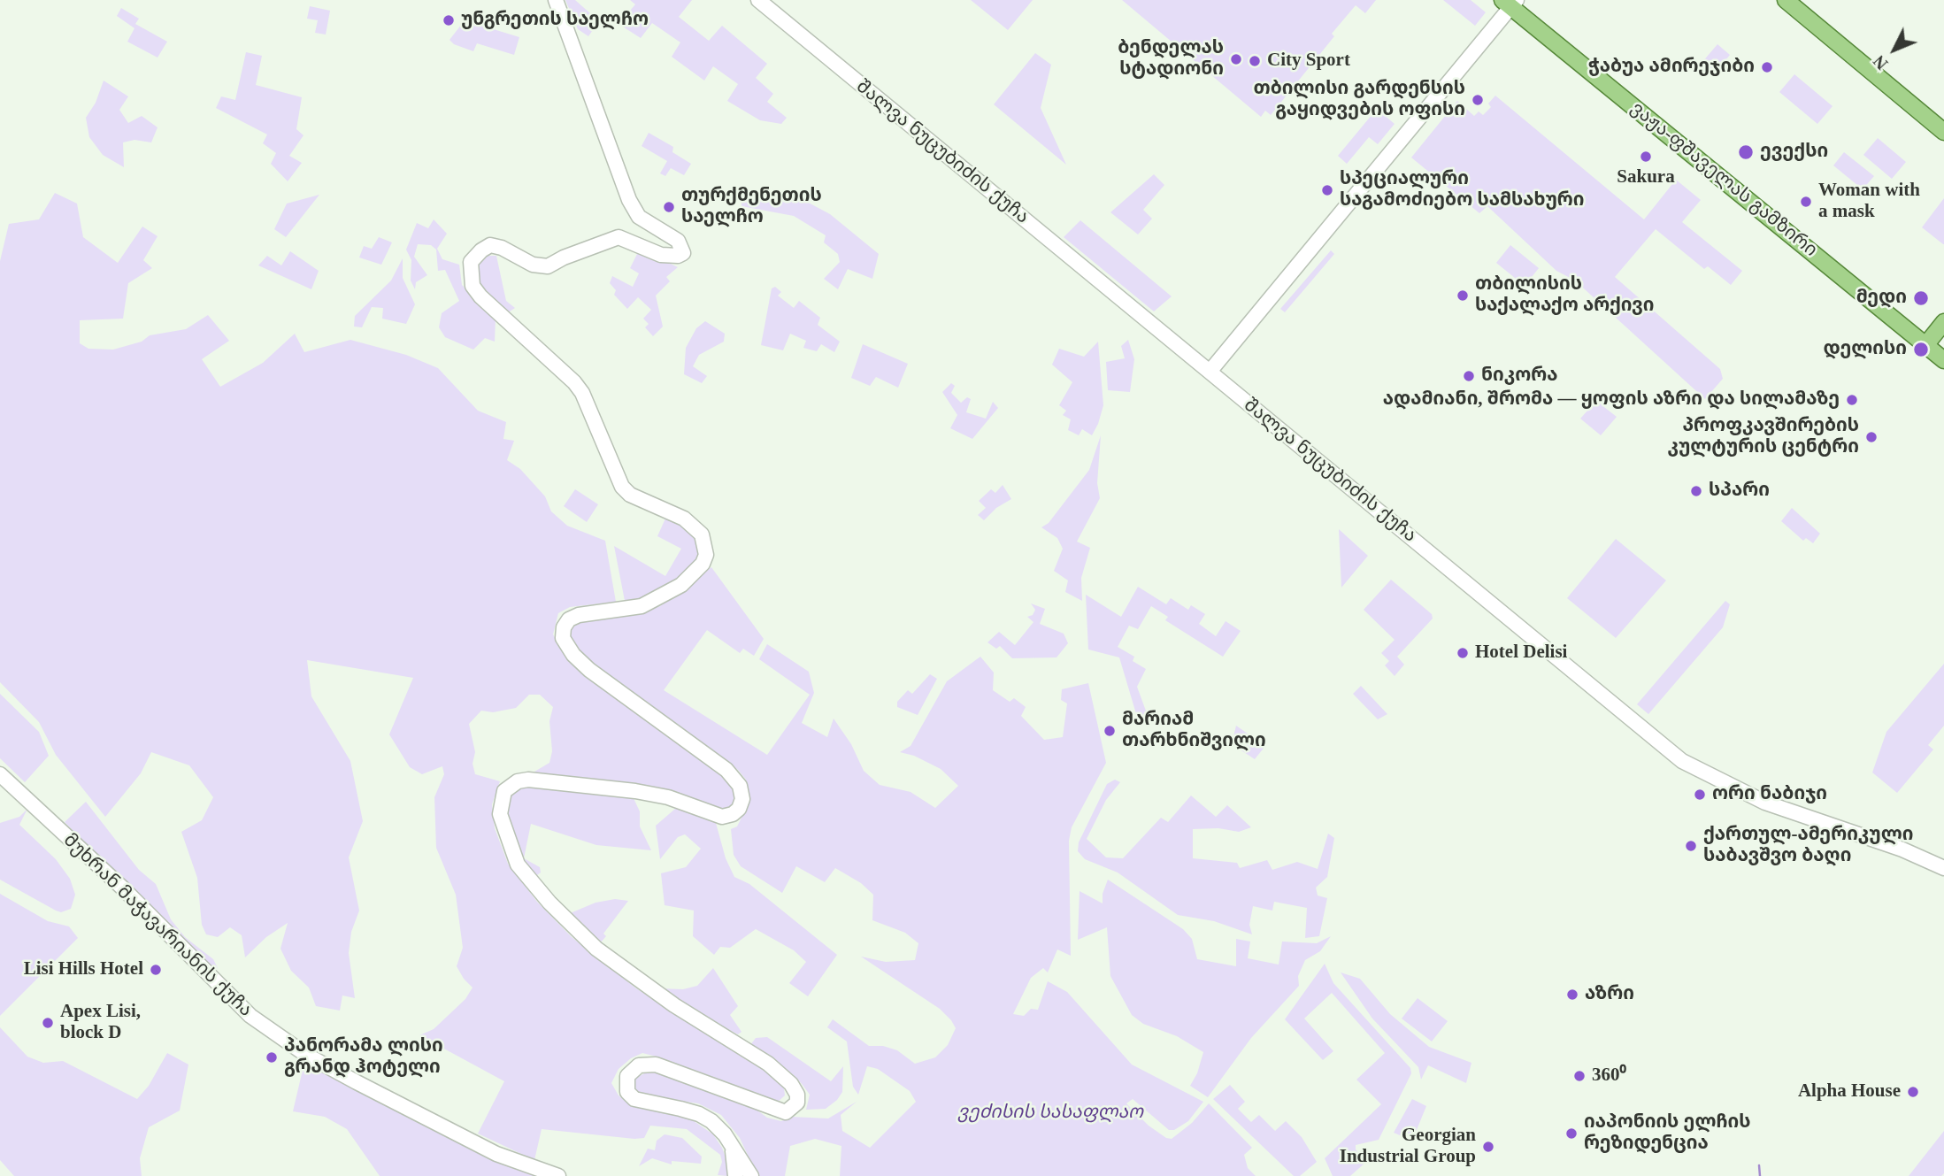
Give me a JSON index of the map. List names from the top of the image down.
{
  "streets": {
    "main road": ["შალვა ნუცუბიძის ქუჩა", "ვაჟა-ფშაველას გამზირი", "მუხრან მაჭავარიანის ქუჩა"]
  },
  "parks": ["ვეძისის სასაფლაო"],
  "places": [
    "უნგრეთის საელჩო",
    "ბენდელას სტადიონი",
    "City Sport",
    "ჭაბუა ამირეჯიბი",
    "თბილისი გარდენსის გაყიდვების ოფისი",
    "ევექსი",
    "Sakura",
    "სპეციალური საგამოძიებო სამსახური",
    "Woman with a mask",
    "თურქმენეთის საელჩო",
    "თბილისის საქალაქო არქივი",
    "მედი",
    "დელისი",
    "ნიკორა",
    "ადამიანი, შრომა — ყოფის აზრი და სილამაზე",
    "პროფკავშირების კულტურის ცენტრი",
    "სპარი",
    "Hotel Delisi",
    "მარიამ თარხნიშვილი",
    "ორი ნაბიჯი",
    "ქართულ-ამერიკული საბავშვო ბაღი",
    "Lisi Hills Hotel",
    "აზრი",
    "Apex Lisi, block D",
    "პანორამა ლისი გრანდ ჰოტელი",
    "360⁰",
    "Alpha House",
    "იაპონიის ელჩის რეზიდენცია",
    "Georgian Industrial Group"
  ],
  "north": "bottom left"
}
